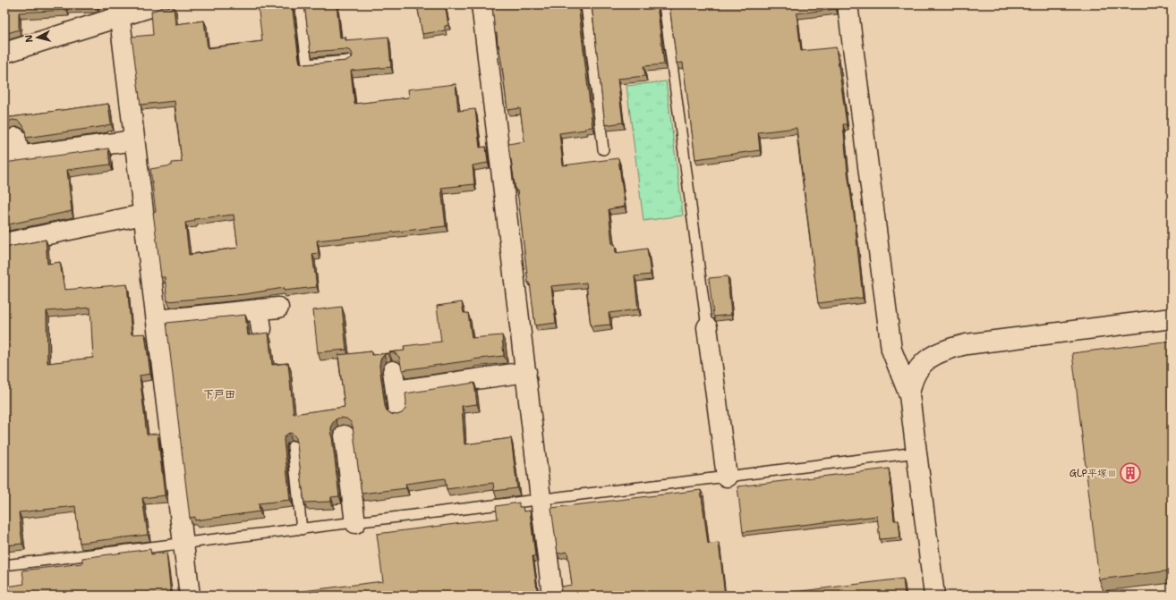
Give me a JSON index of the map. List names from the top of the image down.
{
  "districts": ["下戸田"],
  "places": {
    "building": ["GLP平塚Ⅲ"]
  },
  "north": "left"
}
